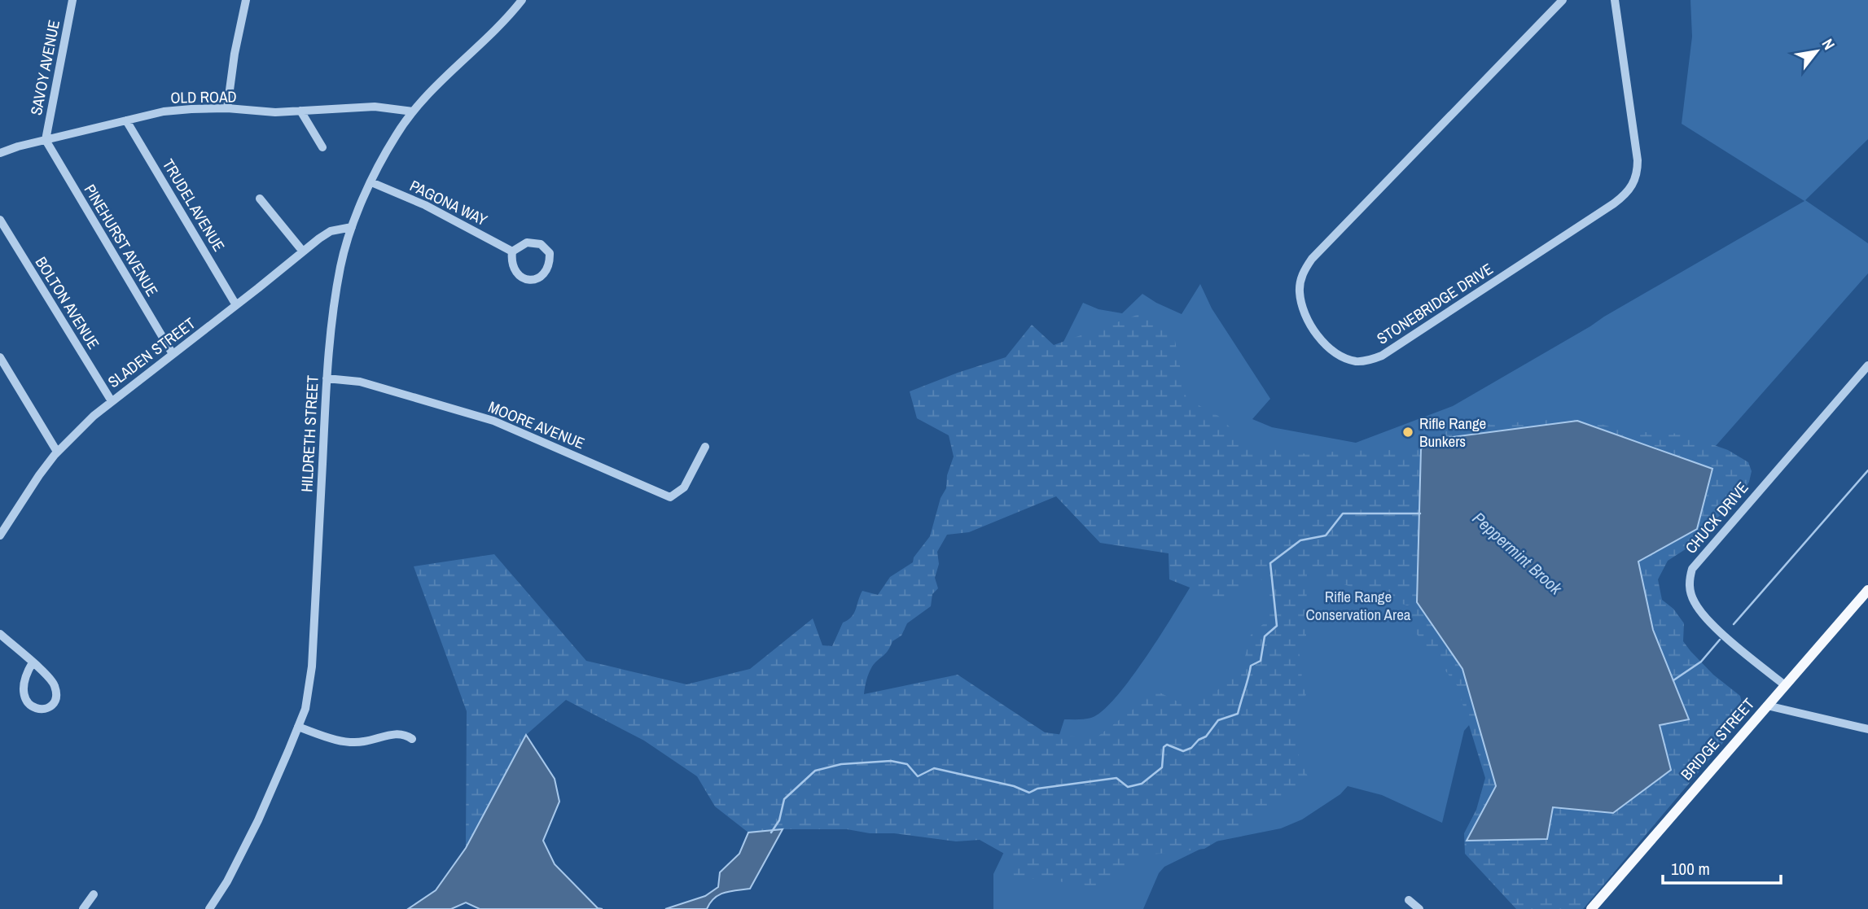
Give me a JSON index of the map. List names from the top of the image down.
{
  "streets": {
    "main road": ["BRIDGE STREET"],
    "street": [
      "SAVOY AVENUE",
      "OLD ROAD",
      "PAGONA WAY",
      "TRUDEL AVENUE",
      "PINEHURST AVENUE",
      "BOLTON AVENUE",
      "STONEBRIDGE DRIVE",
      "SLADEN STREET",
      "MOORE AVENUE",
      "HILDRETH STREET",
      "CHUCK DRIVE"
    ]
  },
  "crossings": [
    ["SAVOY AVENUE", "OLD ROAD"],
    ["SAVOY AVENUE", "PINEHURST AVENUE"],
    ["OLD ROAD", "TRUDEL AVENUE"],
    ["OLD ROAD", "PINEHURST AVENUE"],
    ["OLD ROAD", "HILDRETH STREET"],
    ["PAGONA WAY", "HILDRETH STREET"],
    ["TRUDEL AVENUE", "SLADEN STREET"],
    ["PINEHURST AVENUE", "SLADEN STREET"],
    ["BOLTON AVENUE", "SLADEN STREET"],
    ["SLADEN STREET", "HILDRETH STREET"],
    ["MOORE AVENUE", "HILDRETH STREET"],
    ["CHUCK DRIVE", "BRIDGE STREET"]
  ],
  "water": ["Peppermint Brook"],
  "parks": ["Rifle Range Conservation Area"],
  "places": ["Rifle Range Bunkers"],
  "scale_bar": "100 m",
  "north": "top right"
}
